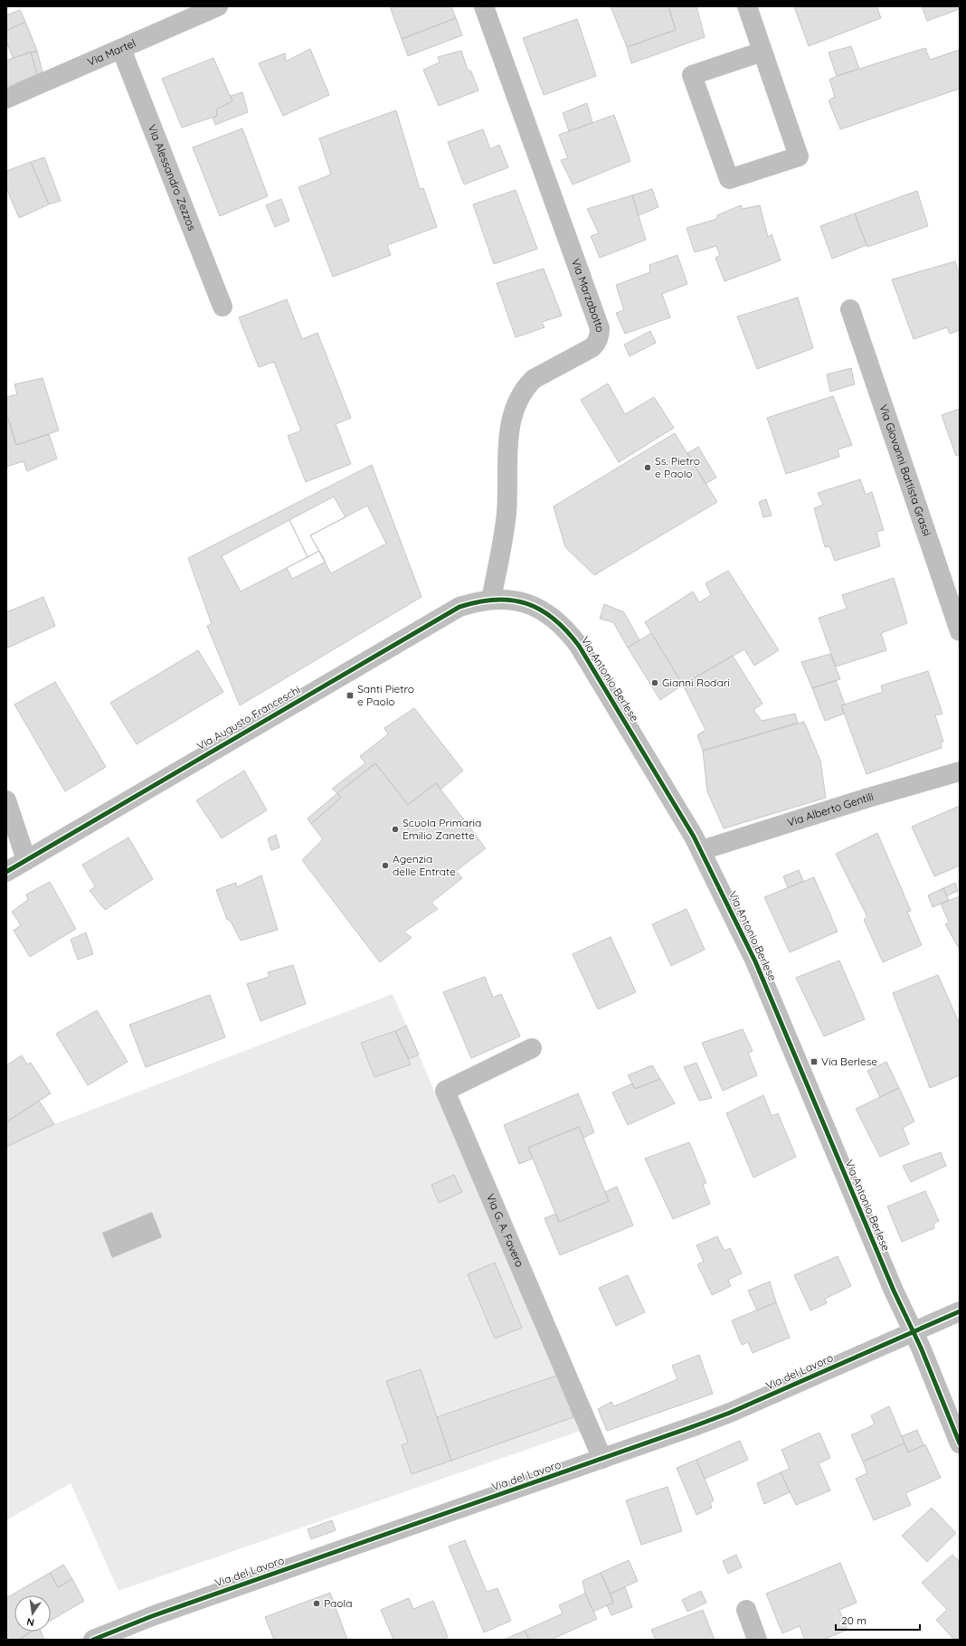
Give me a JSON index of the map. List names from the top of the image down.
{
  "streets": {
    "street": [
      "Via Martel",
      "Via Alessandro Zezzos",
      "Via Marzabotto",
      "Via Giovanni Battista Grassi",
      "Via Antonio Berlese",
      "Via Augusto Franceschi",
      "Via Alberto Gentili",
      "Via G. A. Favero",
      "Via del Lavoro"
    ]
  },
  "crossings": [
    ["Via Martel", "Via Alessandro Zezzos"],
    ["Via Marzabotto", "Via Antonio Berlese"],
    ["Via Marzabotto", "Via Augusto Franceschi"],
    ["Via Antonio Berlese", "Via Augusto Franceschi"],
    ["Via Antonio Berlese", "Via Alberto Gentili"],
    ["Via Antonio Berlese", "Via del Lavoro"],
    ["Via G. A. Favero", "Via del Lavoro"]
  ],
  "places": {
    "other": [
      "Ss. Pietro e Paolo",
      "Gianni Rodari",
      "Scuola Primaria Emilio Zanette",
      "Agenzia delle Entrate",
      "Paola"
    ],
    "transit": ["Santi Pietro e Paolo", "Via Berlese"]
  },
  "scale_bar": "20 m",
  "north": "bottom"
}
